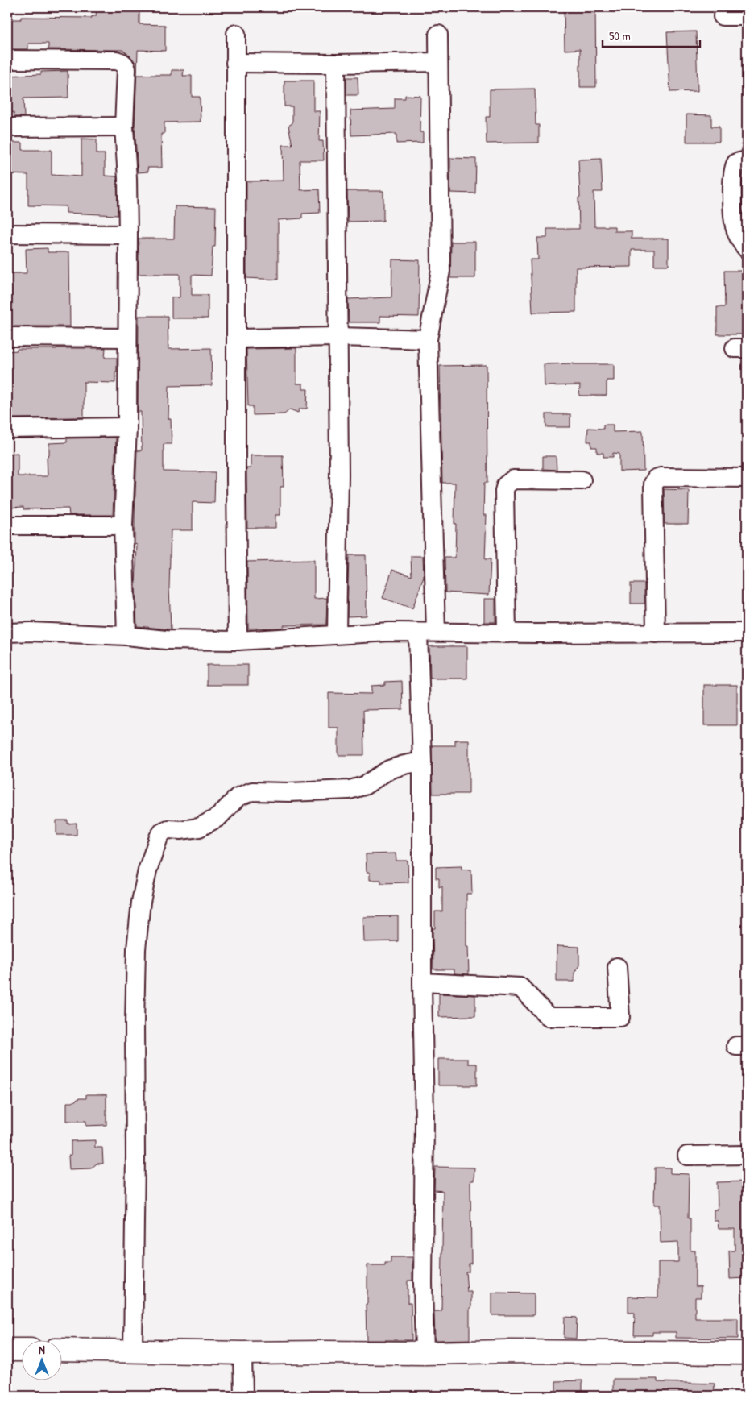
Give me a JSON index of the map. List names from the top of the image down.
{
  "scale_bar": "50 m",
  "north": "top"
}
